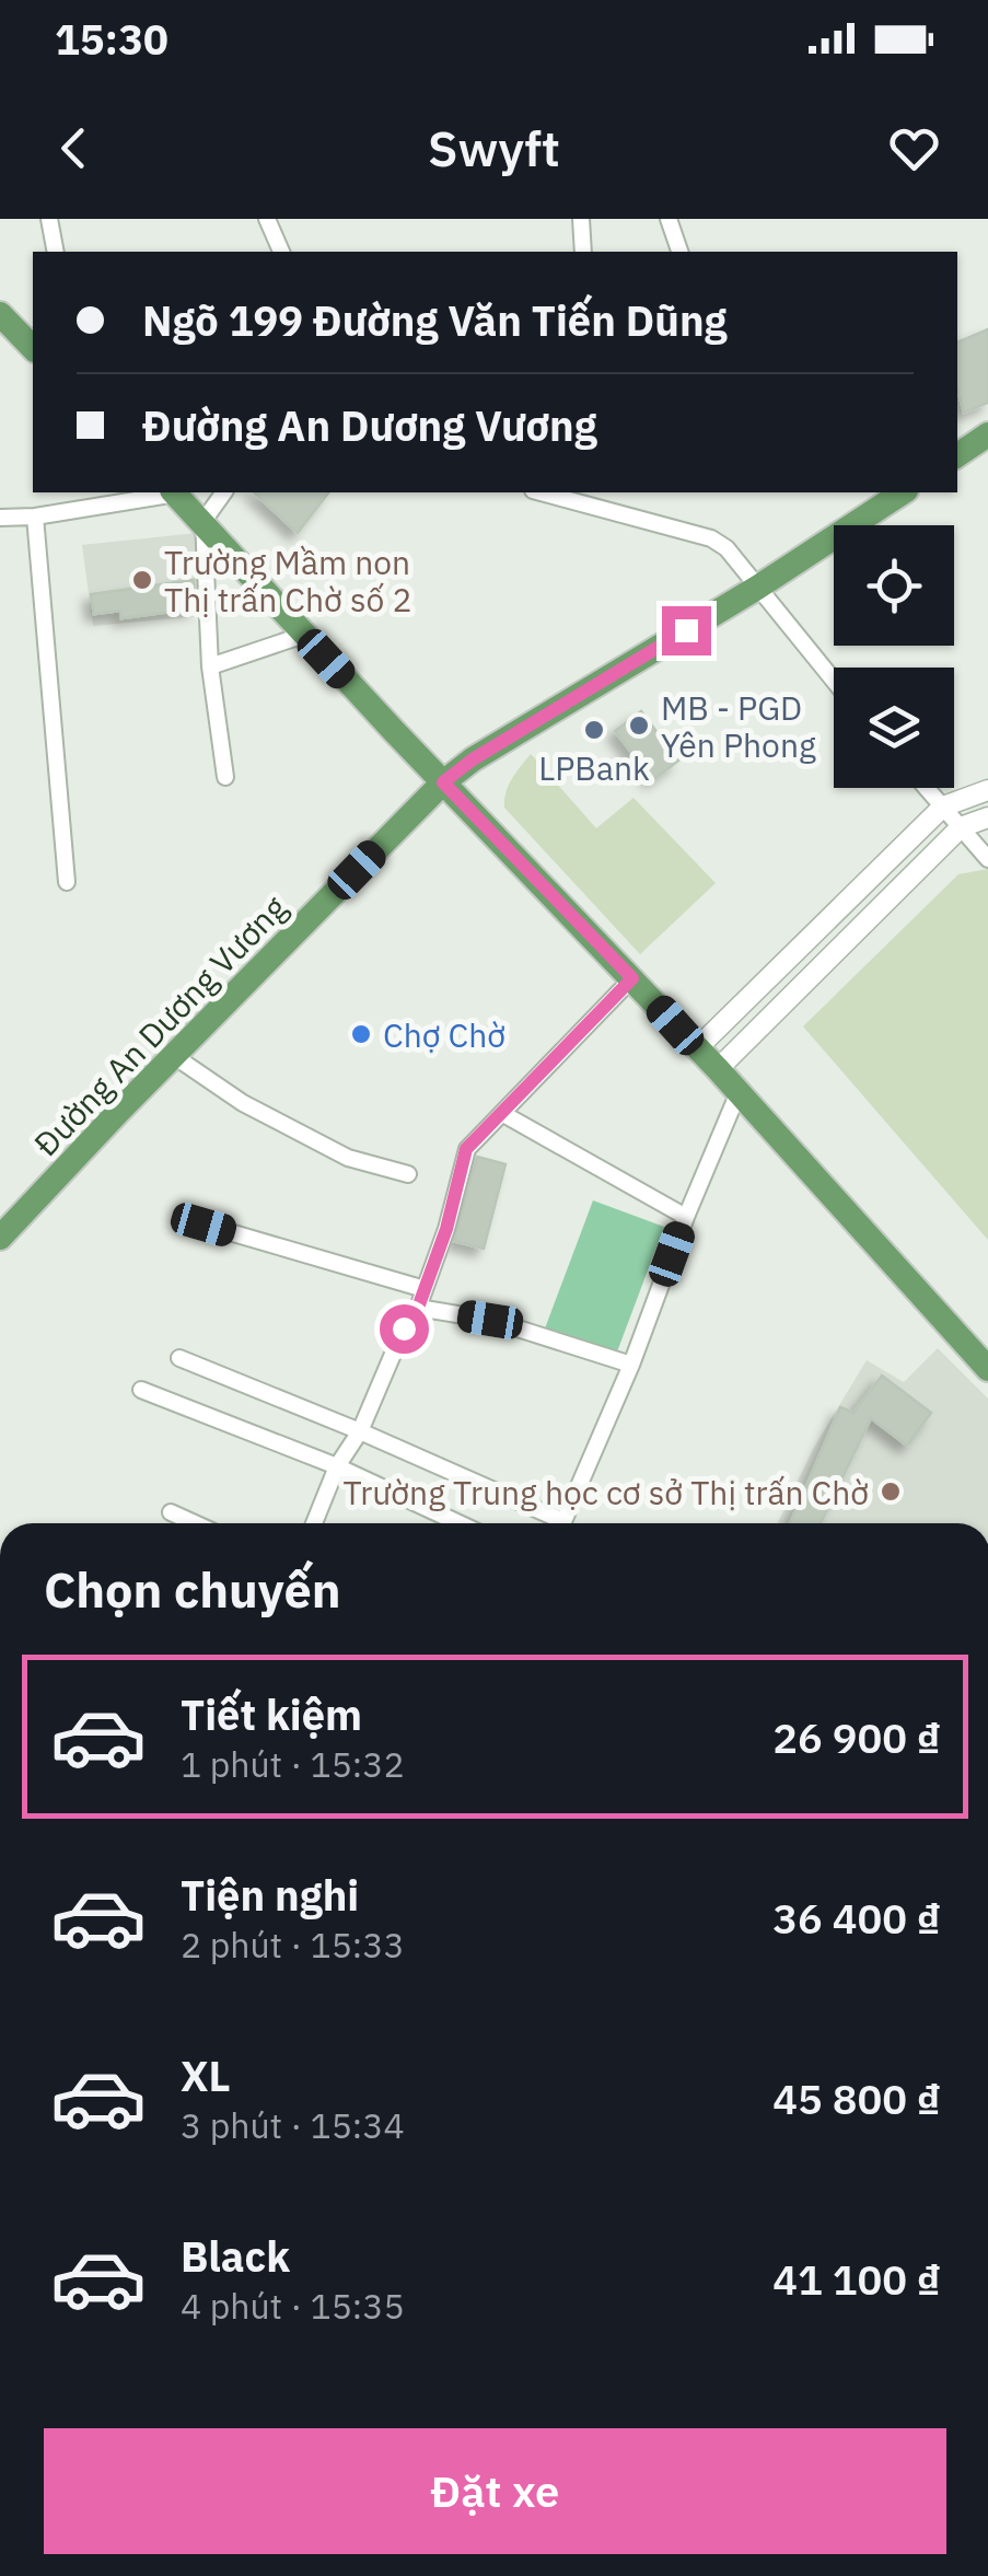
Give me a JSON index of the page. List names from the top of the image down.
{
  "streets": {
    "main road": ["Đường An Dương Vương"]
  },
  "places": [
    "Trường Mầm non Thị trấn Chờ số 2",
    "MB - PGD Yên Phong",
    "LPBank",
    "Chợ Chờ",
    "Trường Trung học cơ sở Thị trấn Chờ"
  ],
  "page": {
    "status": "15:30",
    "header": "Swyft",
    "banner": ["Ngõ 199 Đường Văn Tiến Dũng", "Đường An Dương Vương"],
    "heading": "Chọn chuyến",
    "list": [
      {
        "name": "Tiết kiệm",
        "note": "1 phút · 15:32",
        "value": "26 900 ₫"
      },
      {
        "name": "Tiện nghi",
        "note": "2 phút · 15:33",
        "value": "36 400 ₫"
      },
      {
        "name": "XL",
        "note": "3 phút · 15:34",
        "value": "45 800 ₫"
      },
      {
        "name": "Black",
        "note": "4 phút · 15:35",
        "value": "41 100 ₫"
      }
    ],
    "buttons": "Đặt xe"
  }
}
